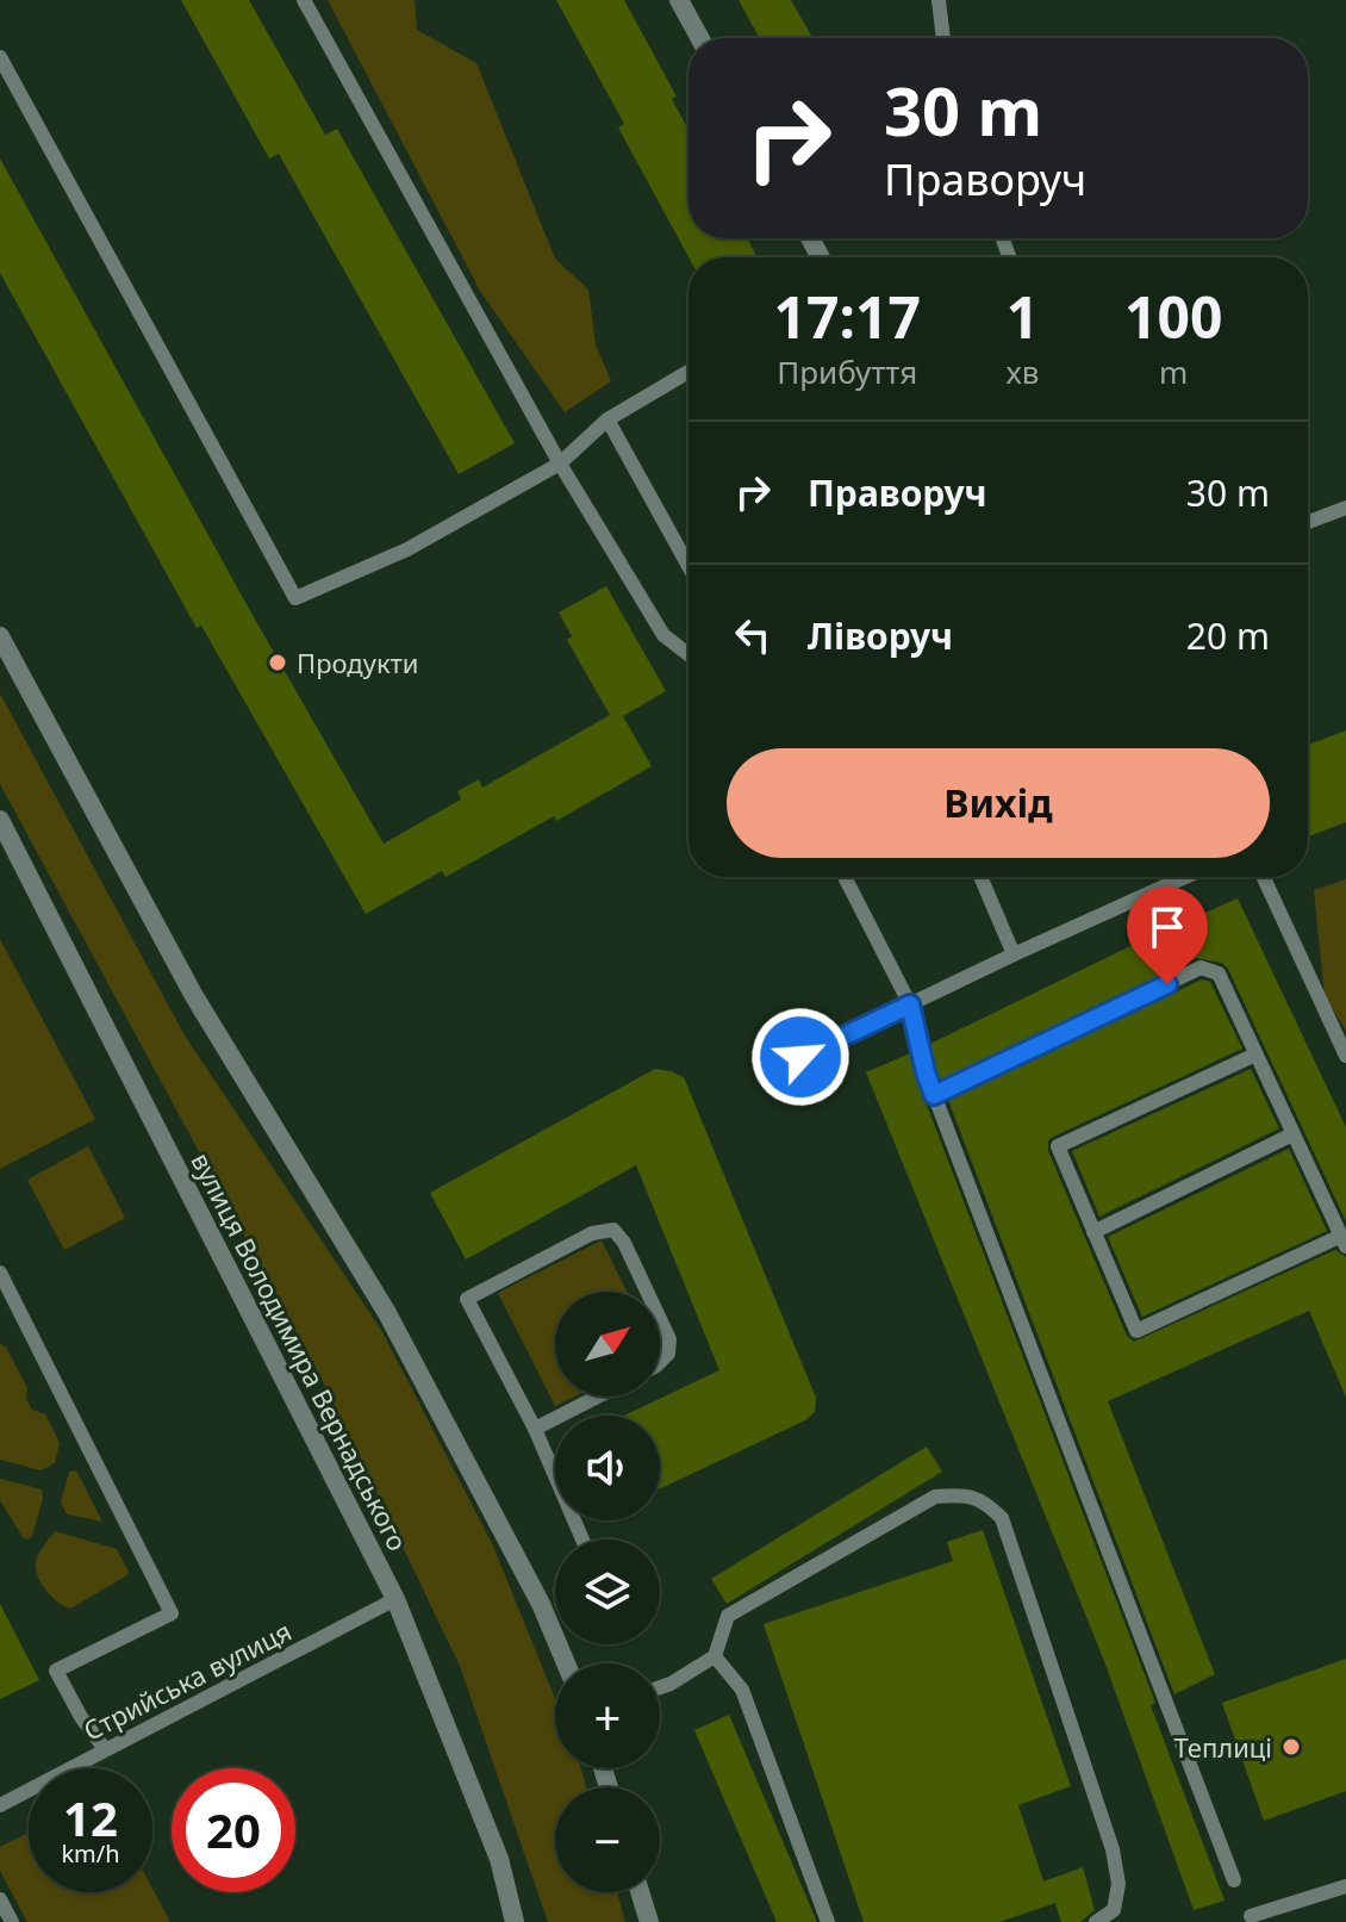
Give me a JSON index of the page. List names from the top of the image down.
{
  "streets": {
    "street": ["вулиця Володимира Вернадського"],
    "lane": ["Стрийська вулиця"]
  },
  "crossings": [
    ["вулиця Володимира Вернадського", "Стрийська вулиця"]
  ],
  "places": ["Продукти", "Теплиці"],
  "north": "top right",
  "page": {
    "turn": ["30 m", "Праворуч"],
    "eta": [
      "17:17",
      "Прибуття",
      "1",
      "хв",
      "100",
      "m"
    ],
    "list": [
      {
        "name": "Праворуч",
        "value": "30 m"
      },
      {
        "name": "Ліворуч",
        "value": "20 m"
      }
    ],
    "buttons": "Вихід",
    "map_buttons": ["+", "−"],
    "speed": "12 km/h",
    "limit": "20"
  }
}
